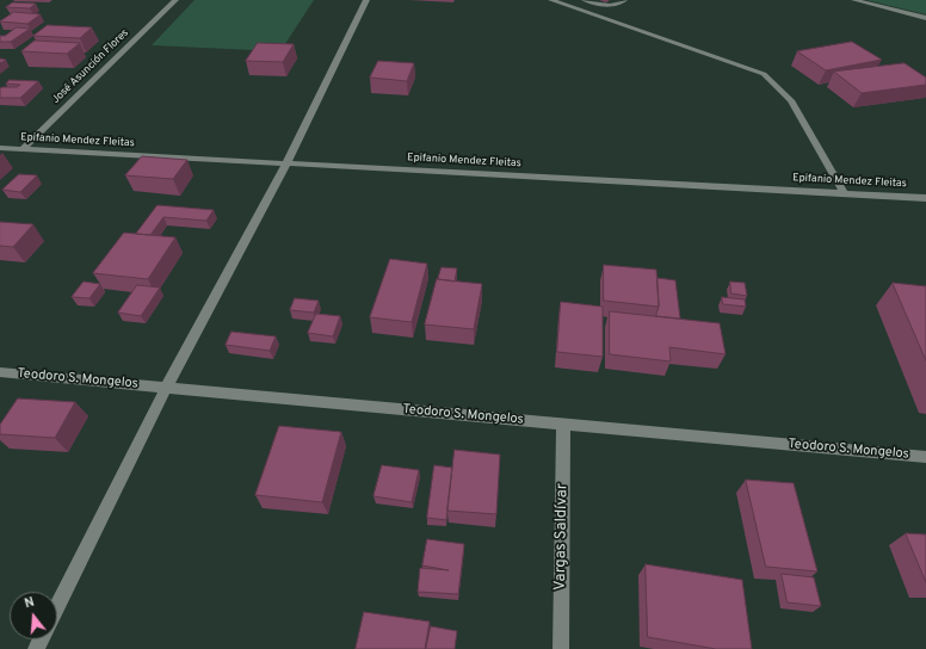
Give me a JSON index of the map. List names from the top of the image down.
{
  "streets": {
    "street": [
      "José Asunción Flores",
      "Epifanio Mendez Fleitas",
      "Teodoro S. Mongelos",
      "Vargas Saldívar"
    ]
  },
  "crossings": [
    ["José Asunción Flores", "Epifanio Mendez Fleitas"],
    ["Teodoro S. Mongelos", "Vargas Saldívar"]
  ],
  "north": "top"
}
